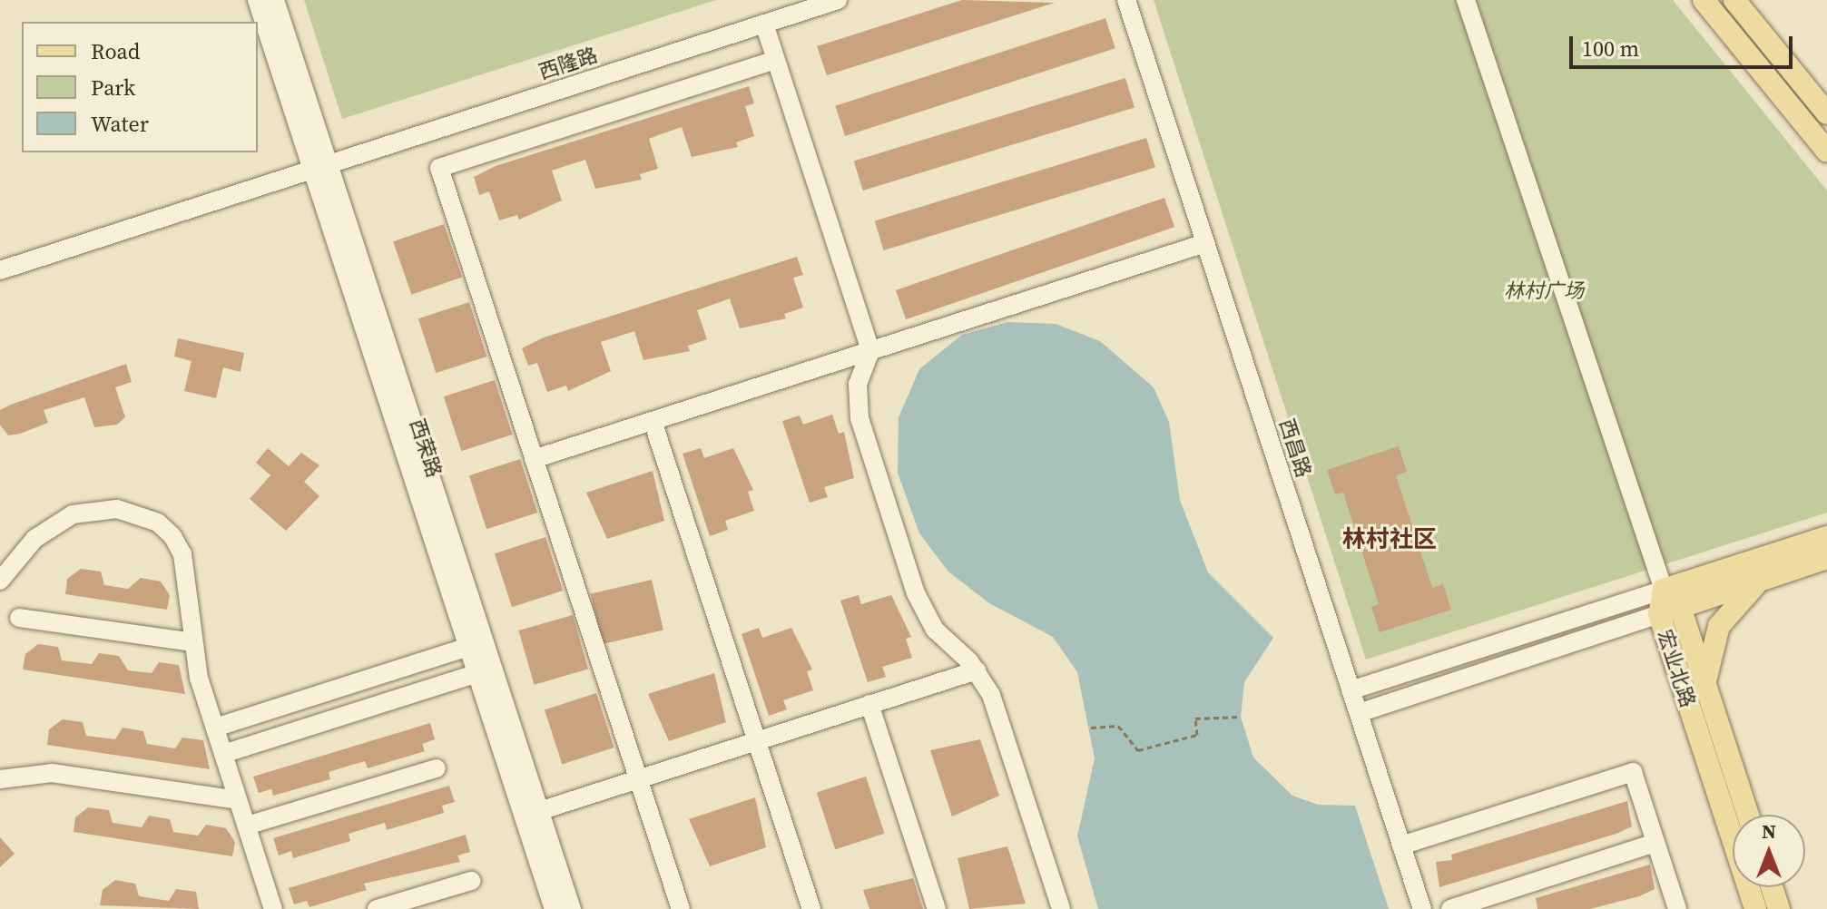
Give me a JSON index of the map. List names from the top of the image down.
{
  "streets": {
    "main road": ["宏业北路"],
    "street": ["西隆路", "西荣路", "西昌路"]
  },
  "crossings": [
    ["西隆路", "西荣路"]
  ],
  "districts": ["林村社区"],
  "parks": ["林村广场"],
  "legend": ["Road", "Park", "Water"],
  "scale_bar": "100 m",
  "north": "top"
}
